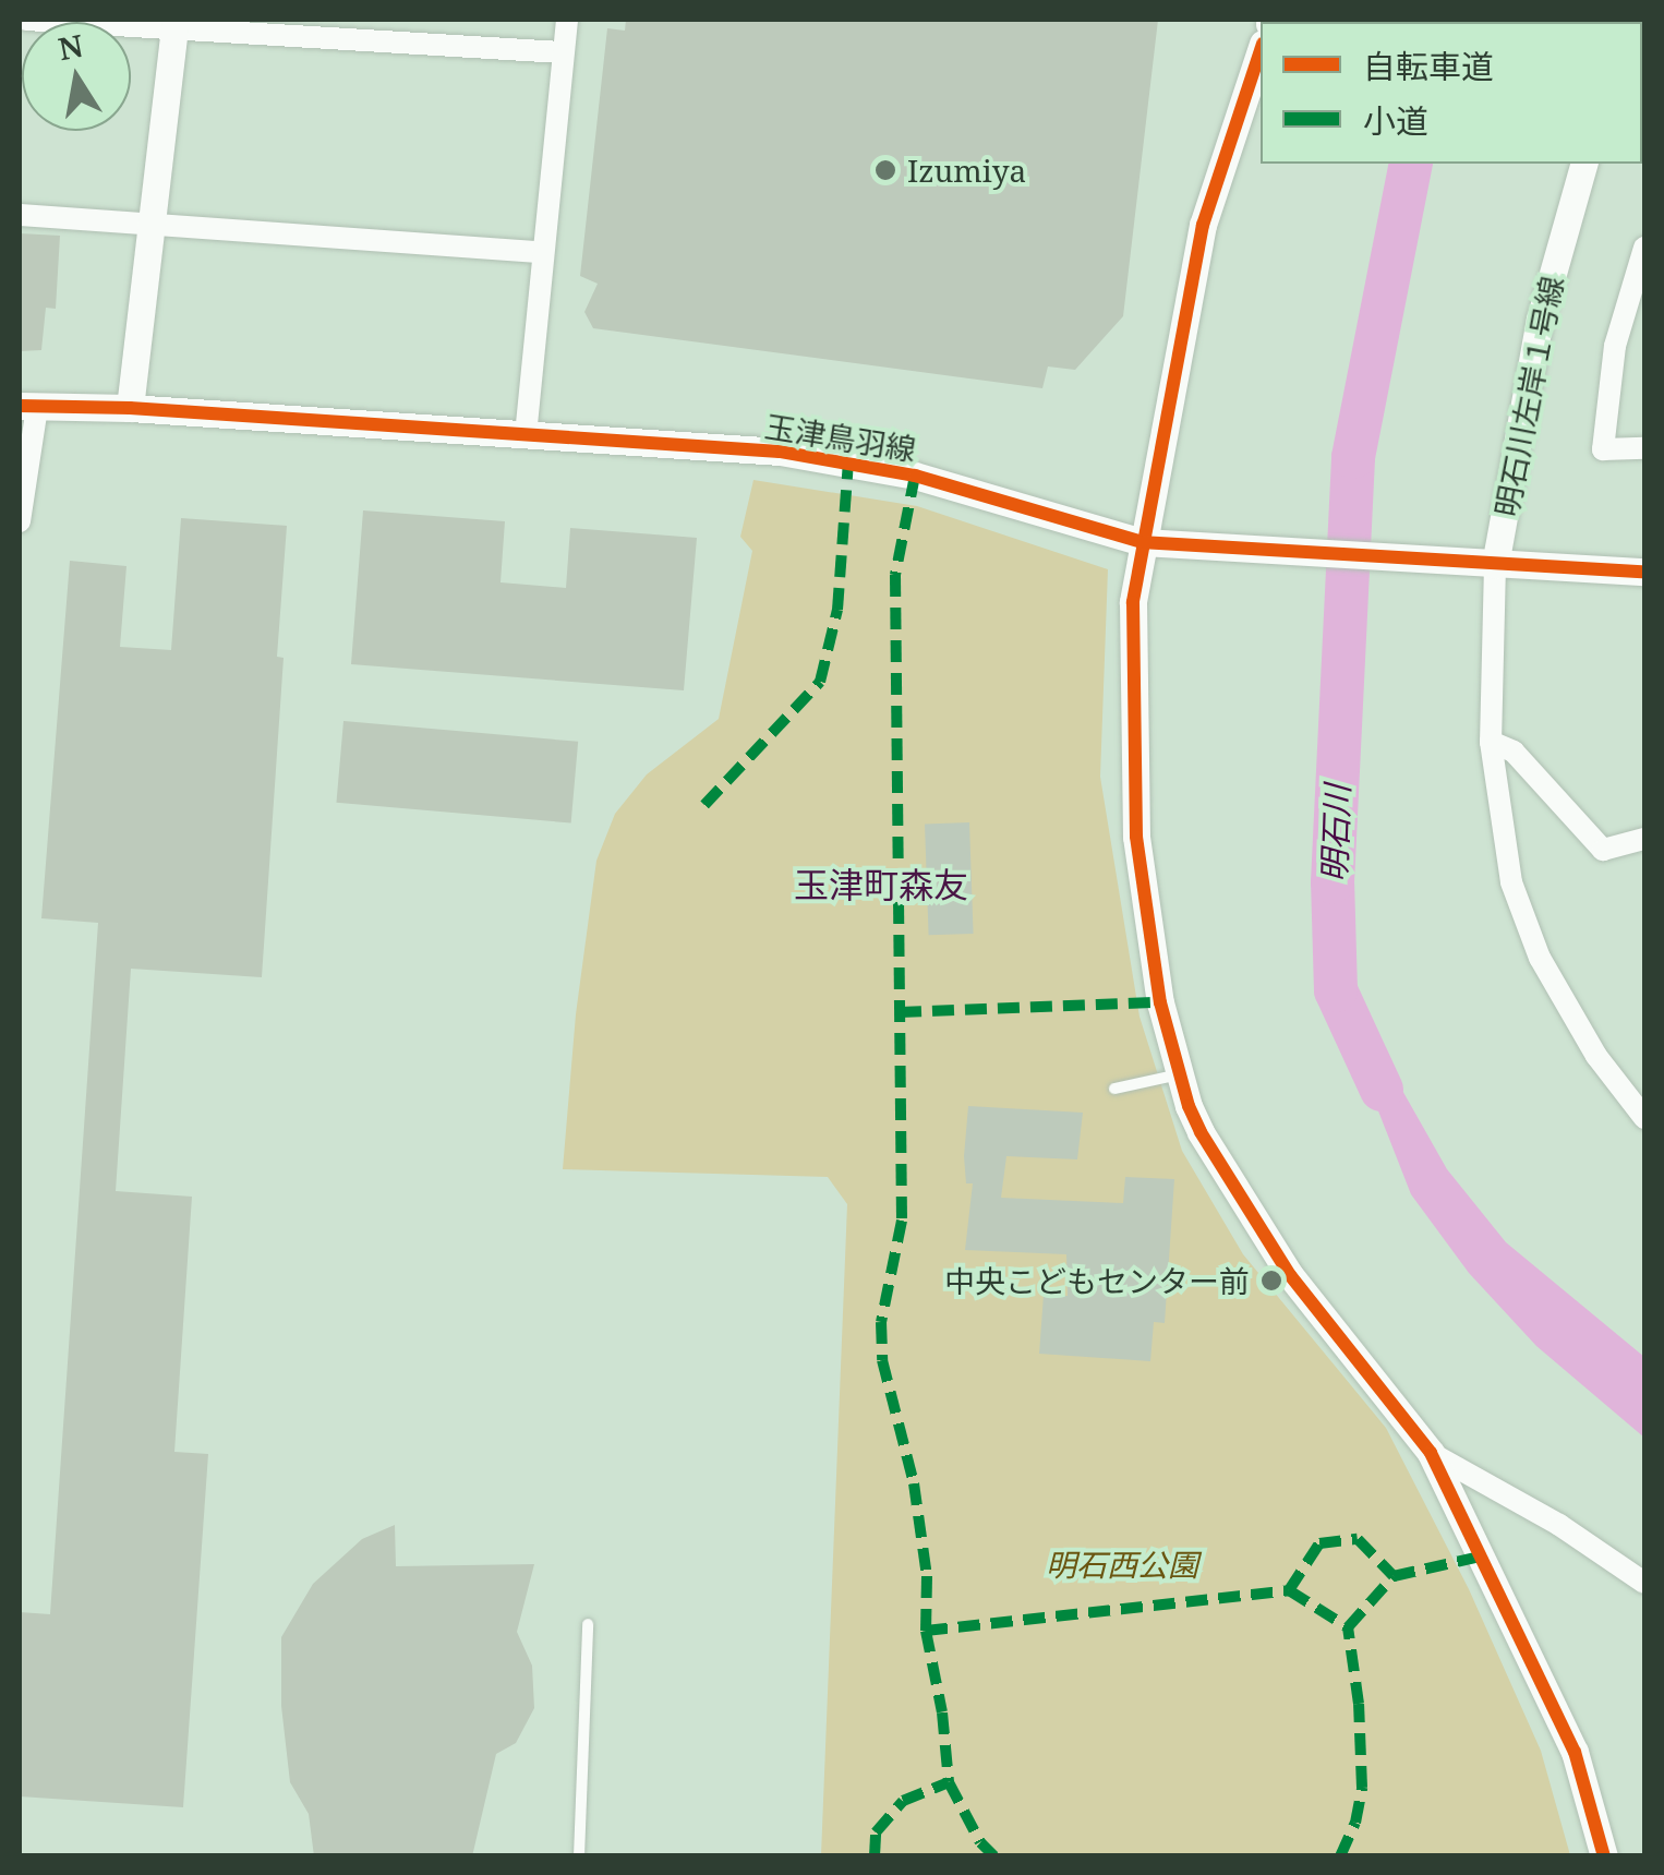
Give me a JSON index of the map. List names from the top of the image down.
{
  "streets": {
    "street": ["明石川左岸１号線", "玉津鳥羽線"]
  },
  "crossings": [
    ["明石川左岸１号線", "玉津鳥羽線"]
  ],
  "districts": ["玉津町森友"],
  "water": ["明石川"],
  "parks": ["明石西公園"],
  "places": ["Izumiya", "中央こどもセンター前"],
  "legend": ["自転車道", "小道"],
  "north": "top"
}
